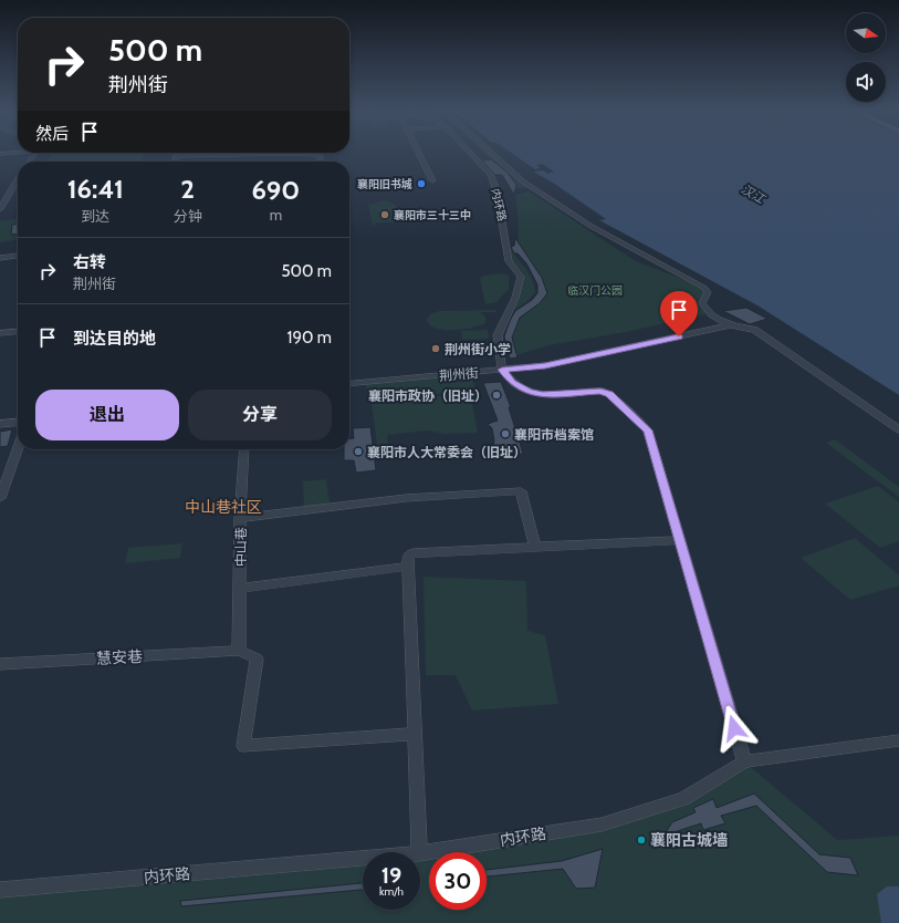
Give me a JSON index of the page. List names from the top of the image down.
{
  "streets": {
    "street": [
      "内环路",
      "荆州街",
      "中山巷",
      "慧安巷"
    ]
  },
  "crossings": [
    ["中山巷", "慧安巷"]
  ],
  "districts": ["中山巷社区"],
  "water": ["汉江"],
  "parks": ["临汉门公园"],
  "places": [
    "襄阳旧书城",
    "襄阳市三十三中",
    "荆州街小学",
    "襄阳市政协（旧址）",
    "襄阳市档案馆",
    "襄阳市人大常委会（旧址）",
    "襄阳古城墙"
  ],
  "north": "right",
  "page": {
    "turn": ["500 m", "荆州街"],
    "then": "然后",
    "eta": [
      "16:41",
      "到达",
      "2",
      "分钟",
      "690",
      "m"
    ],
    "list": [
      {
        "name": "右转",
        "note": "荆州街",
        "value": "500 m"
      },
      {
        "name": "到达目的地",
        "value": "190 m"
      }
    ],
    "buttons": ["退出", "分享"],
    "speed": "19 km/h",
    "limit": "30"
  }
}
